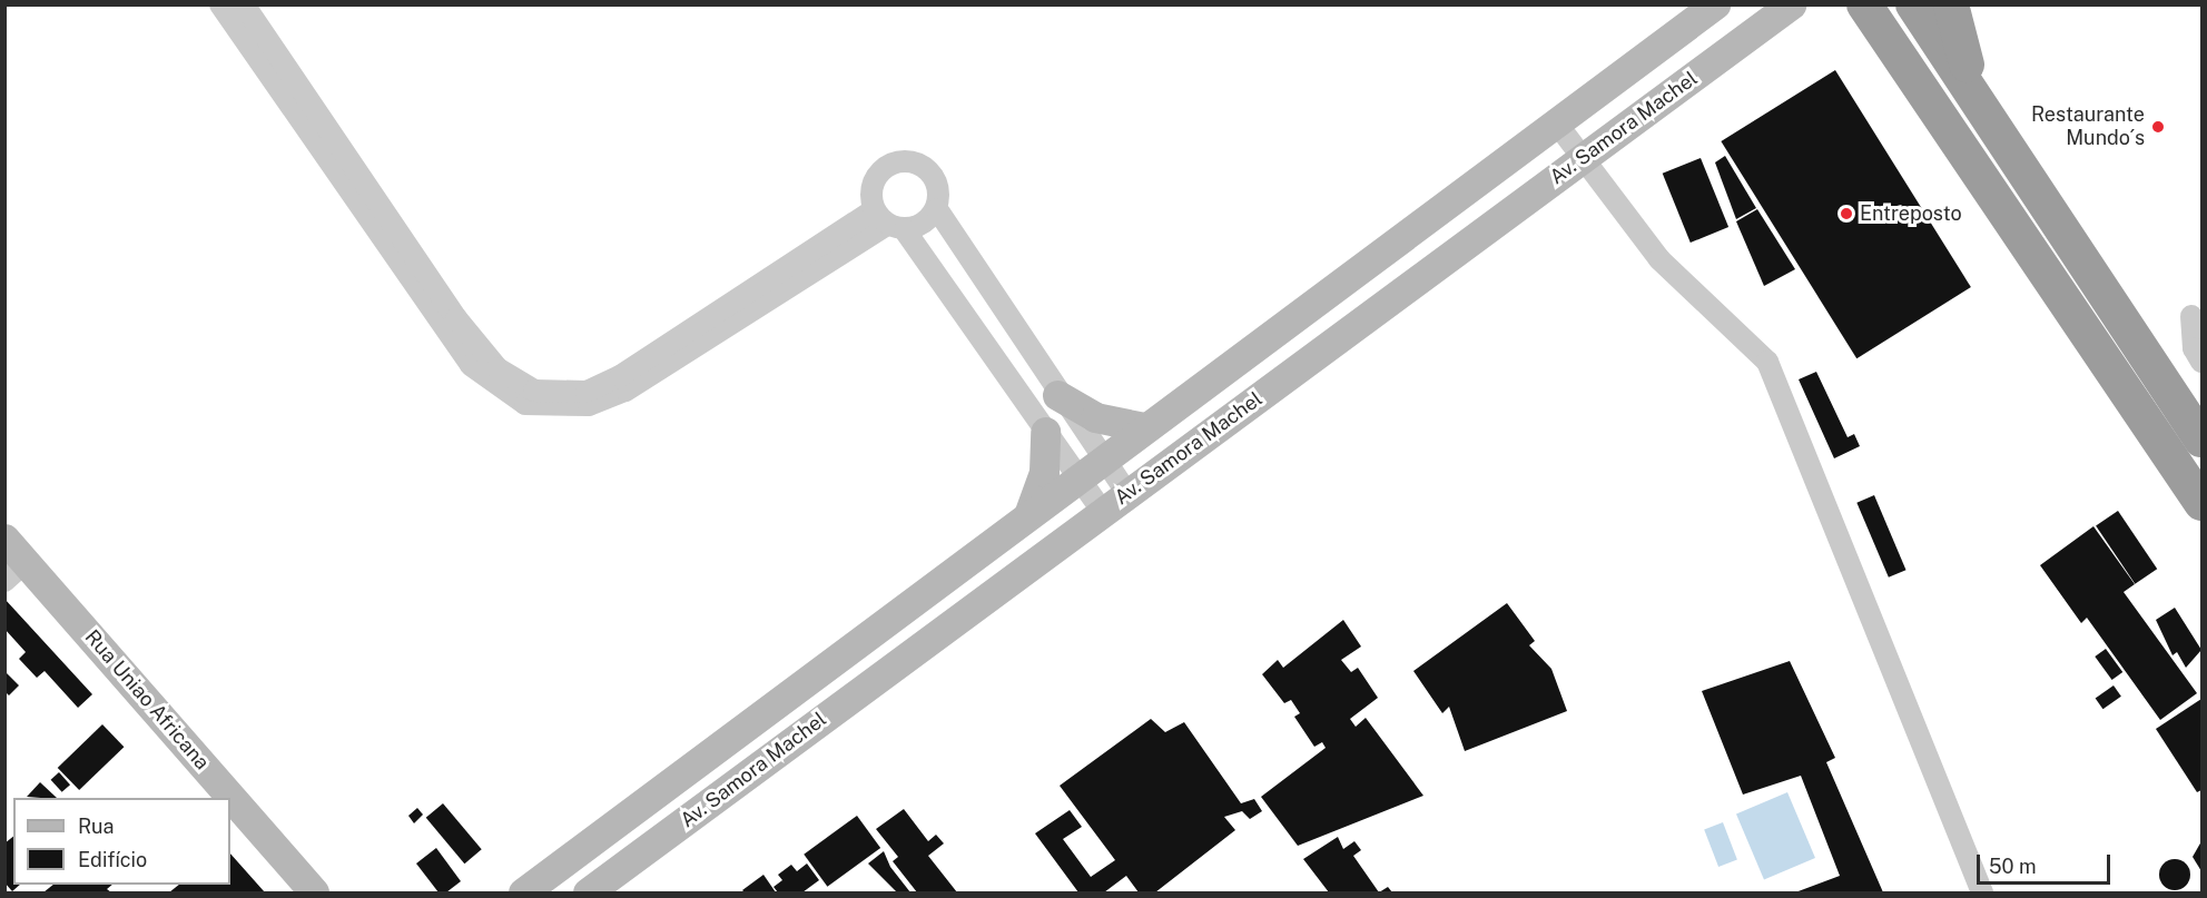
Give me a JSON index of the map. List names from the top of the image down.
{
  "streets": {
    "main road": ["Av. Samora Machel", "Rua Uniao Africana"]
  },
  "places": ["Restaurante Mundo´s", "Entreposto"],
  "legend": ["Rua", "Edifício"],
  "scale_bar": "50 m"
}
